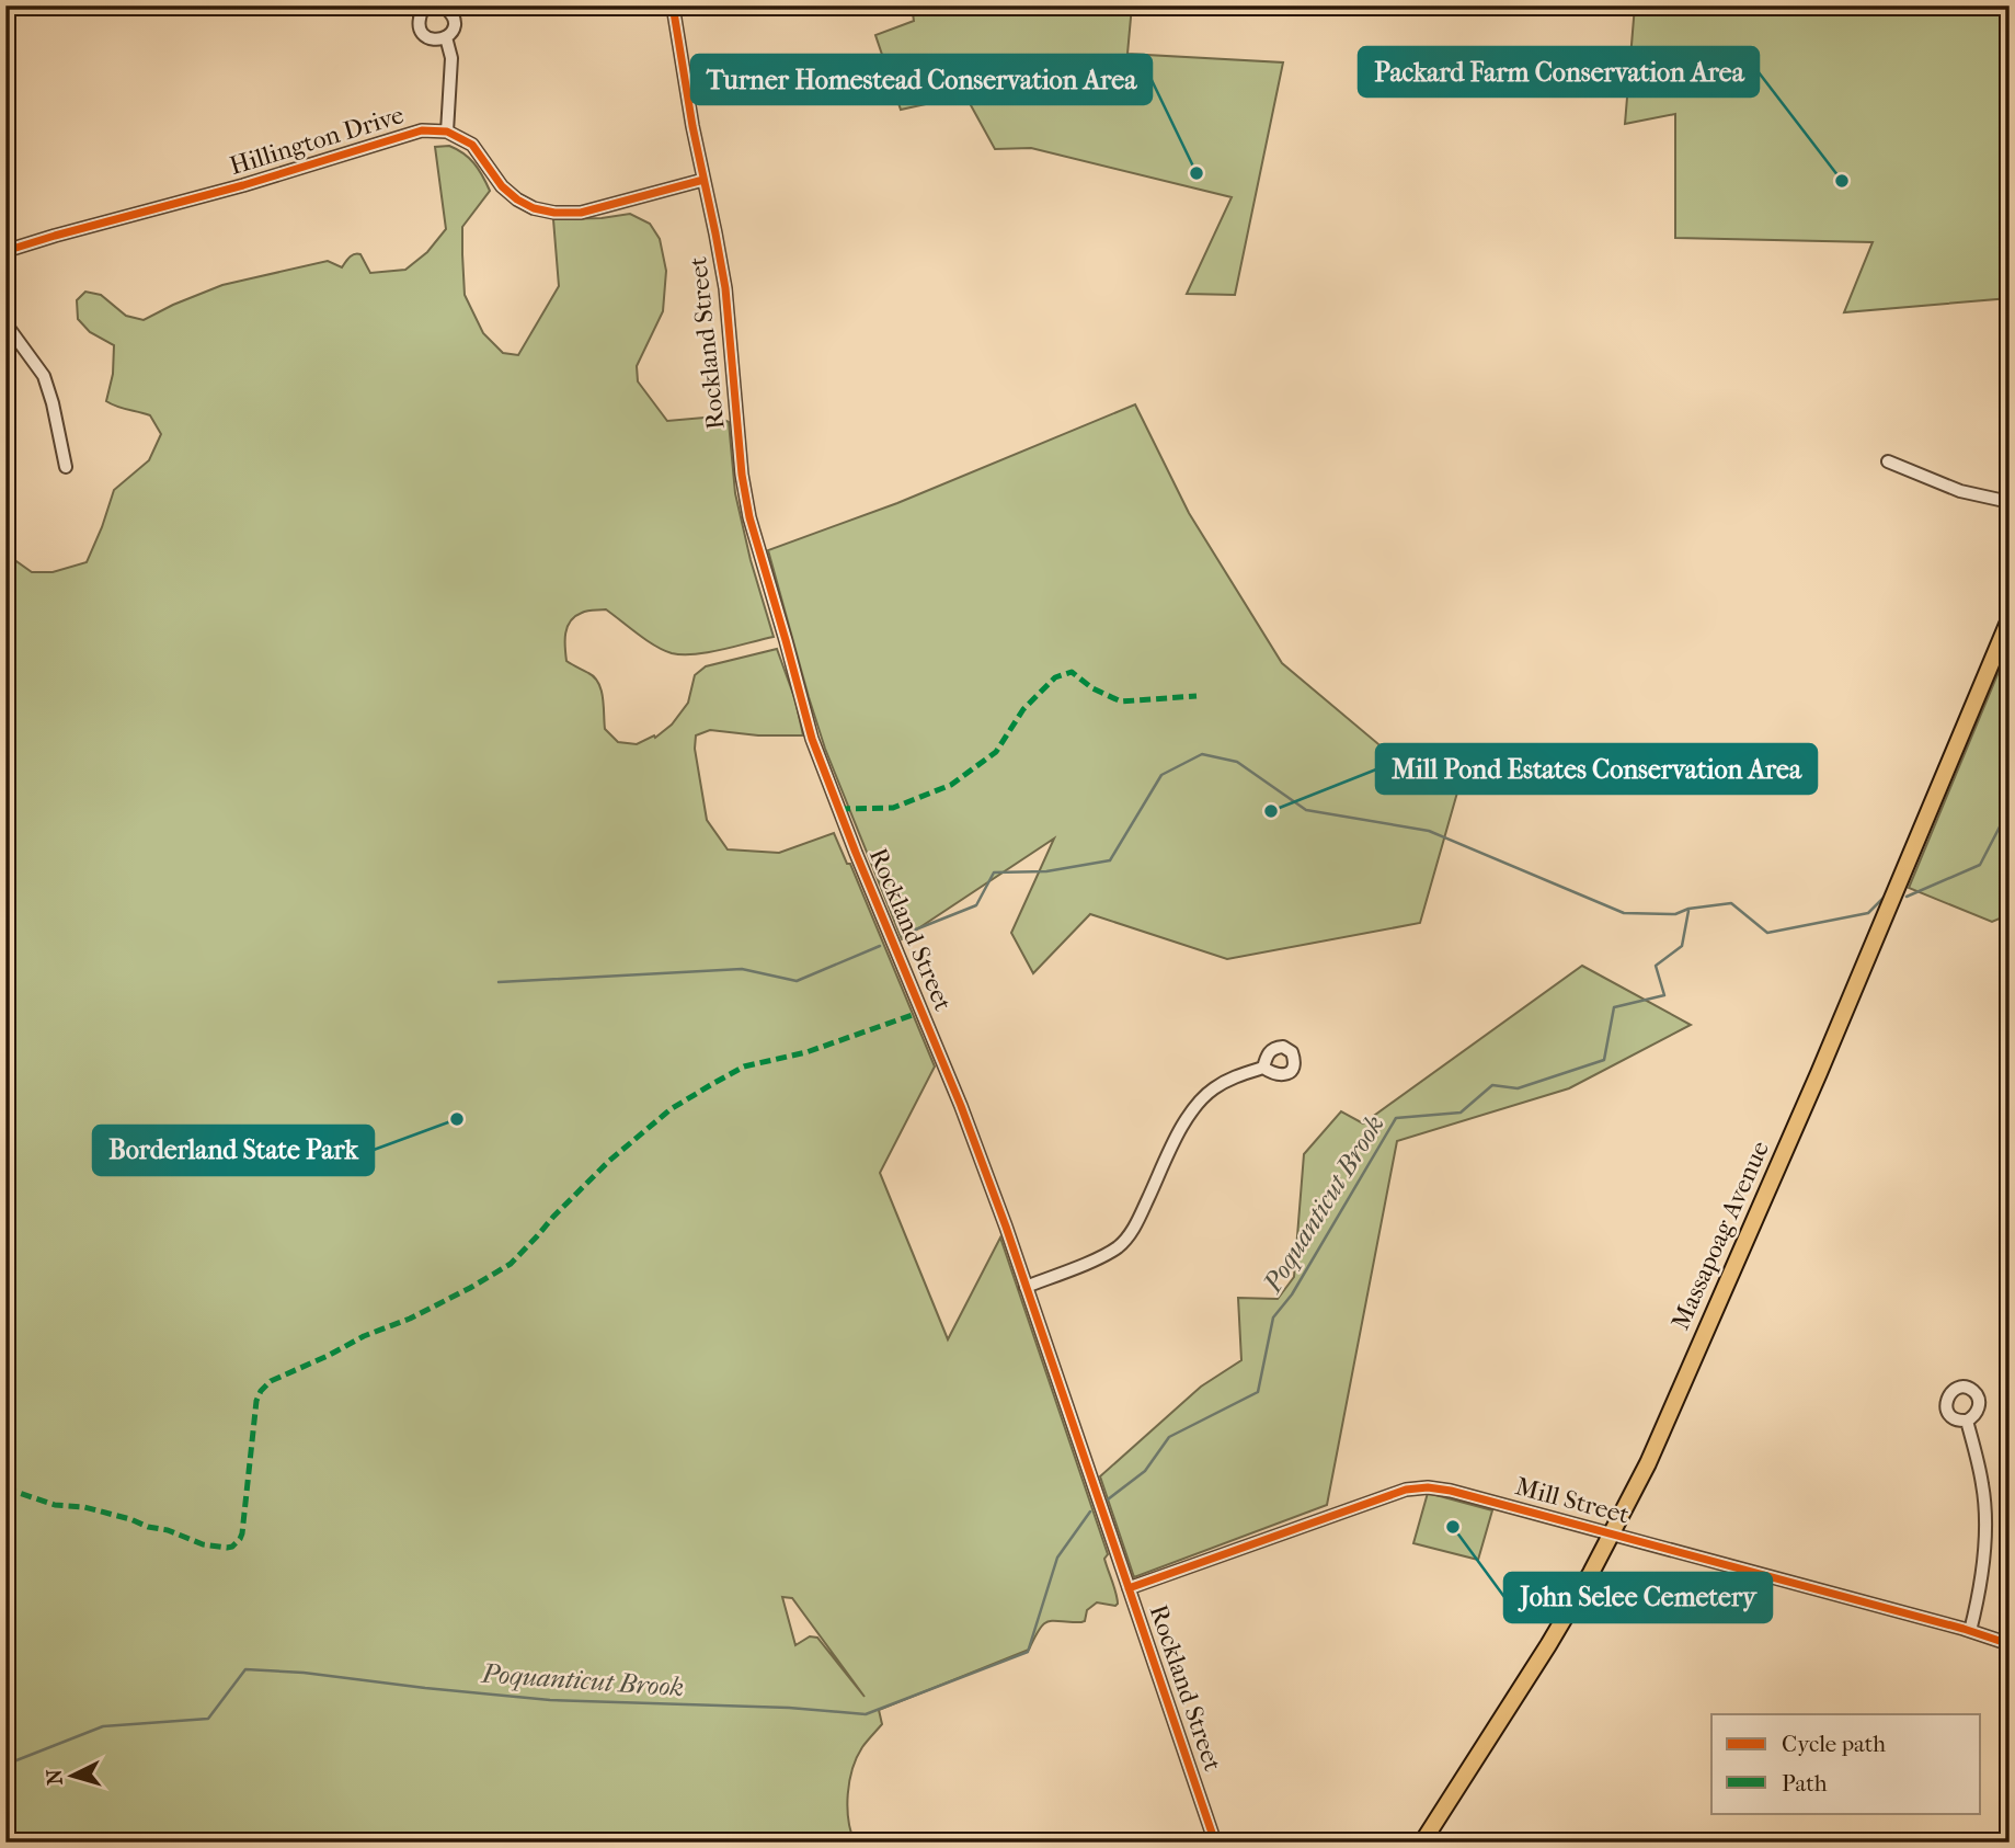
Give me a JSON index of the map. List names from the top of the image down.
{
  "streets": {
    "main road": ["Massapoag Avenue"],
    "street": ["Hillington Drive", "Rockland Street", "Mill Street"]
  },
  "crossings": [
    ["Rockland Street", "Mill Street"],
    ["Massapoag Avenue", "Mill Street"]
  ],
  "water": ["Poquanticut Brook"],
  "places": [
    "Turner Homestead Conservation Area",
    "Packard Farm Conservation Area",
    "Mill Pond Estates Conservation Area",
    "Borderland State Park",
    "John Selee Cemetery"
  ],
  "legend": ["Cycle path", "Path"],
  "north": "left"
}
